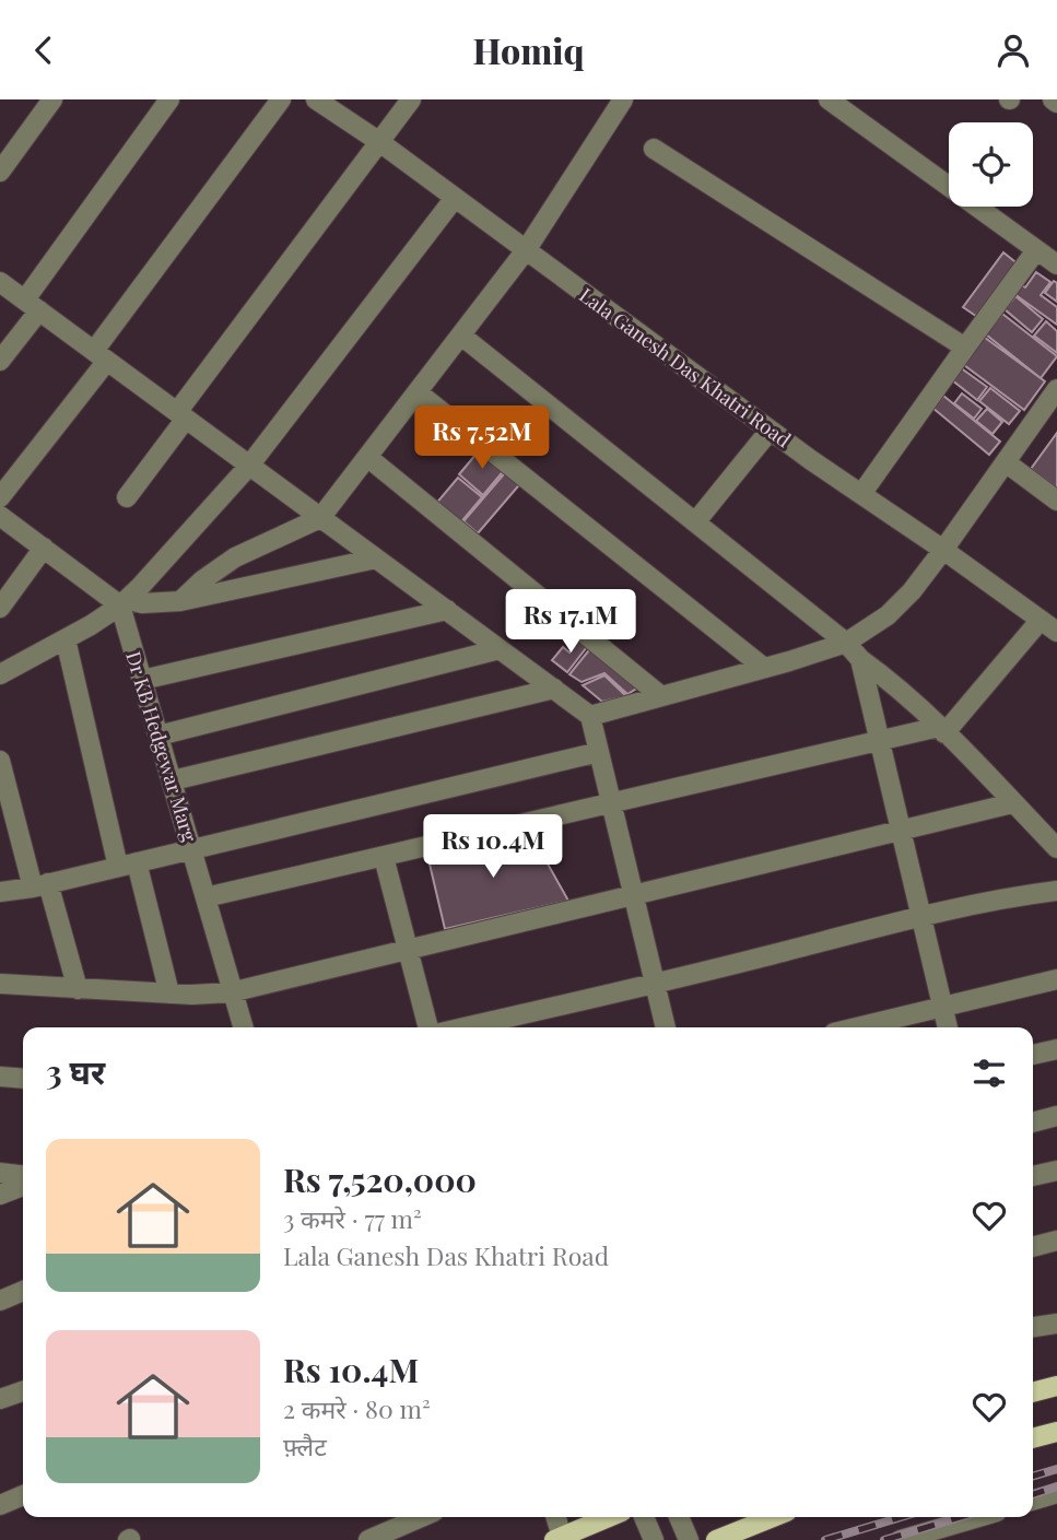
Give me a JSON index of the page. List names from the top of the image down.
{
  "streets": {
    "street": ["Lala Ganesh Das Khatri Road", "Dr KB Hedgewar Marg"]
  },
  "page": {
    "header": "Homiq",
    "price": ["Rs 7.52M", "Rs 17.1M", "Rs 10.4M"],
    "heading": "3 घर",
    "list": [
      {
        "name": "Rs 7,520,000",
        "note": "3 कमरे · 77 m² · Lala Ganesh Das Khatri Road"
      },
      {
        "name": "Rs 10.4M",
        "note": "2 कमरे · 80 m² · फ़्लैट"
      }
    ]
  }
}
